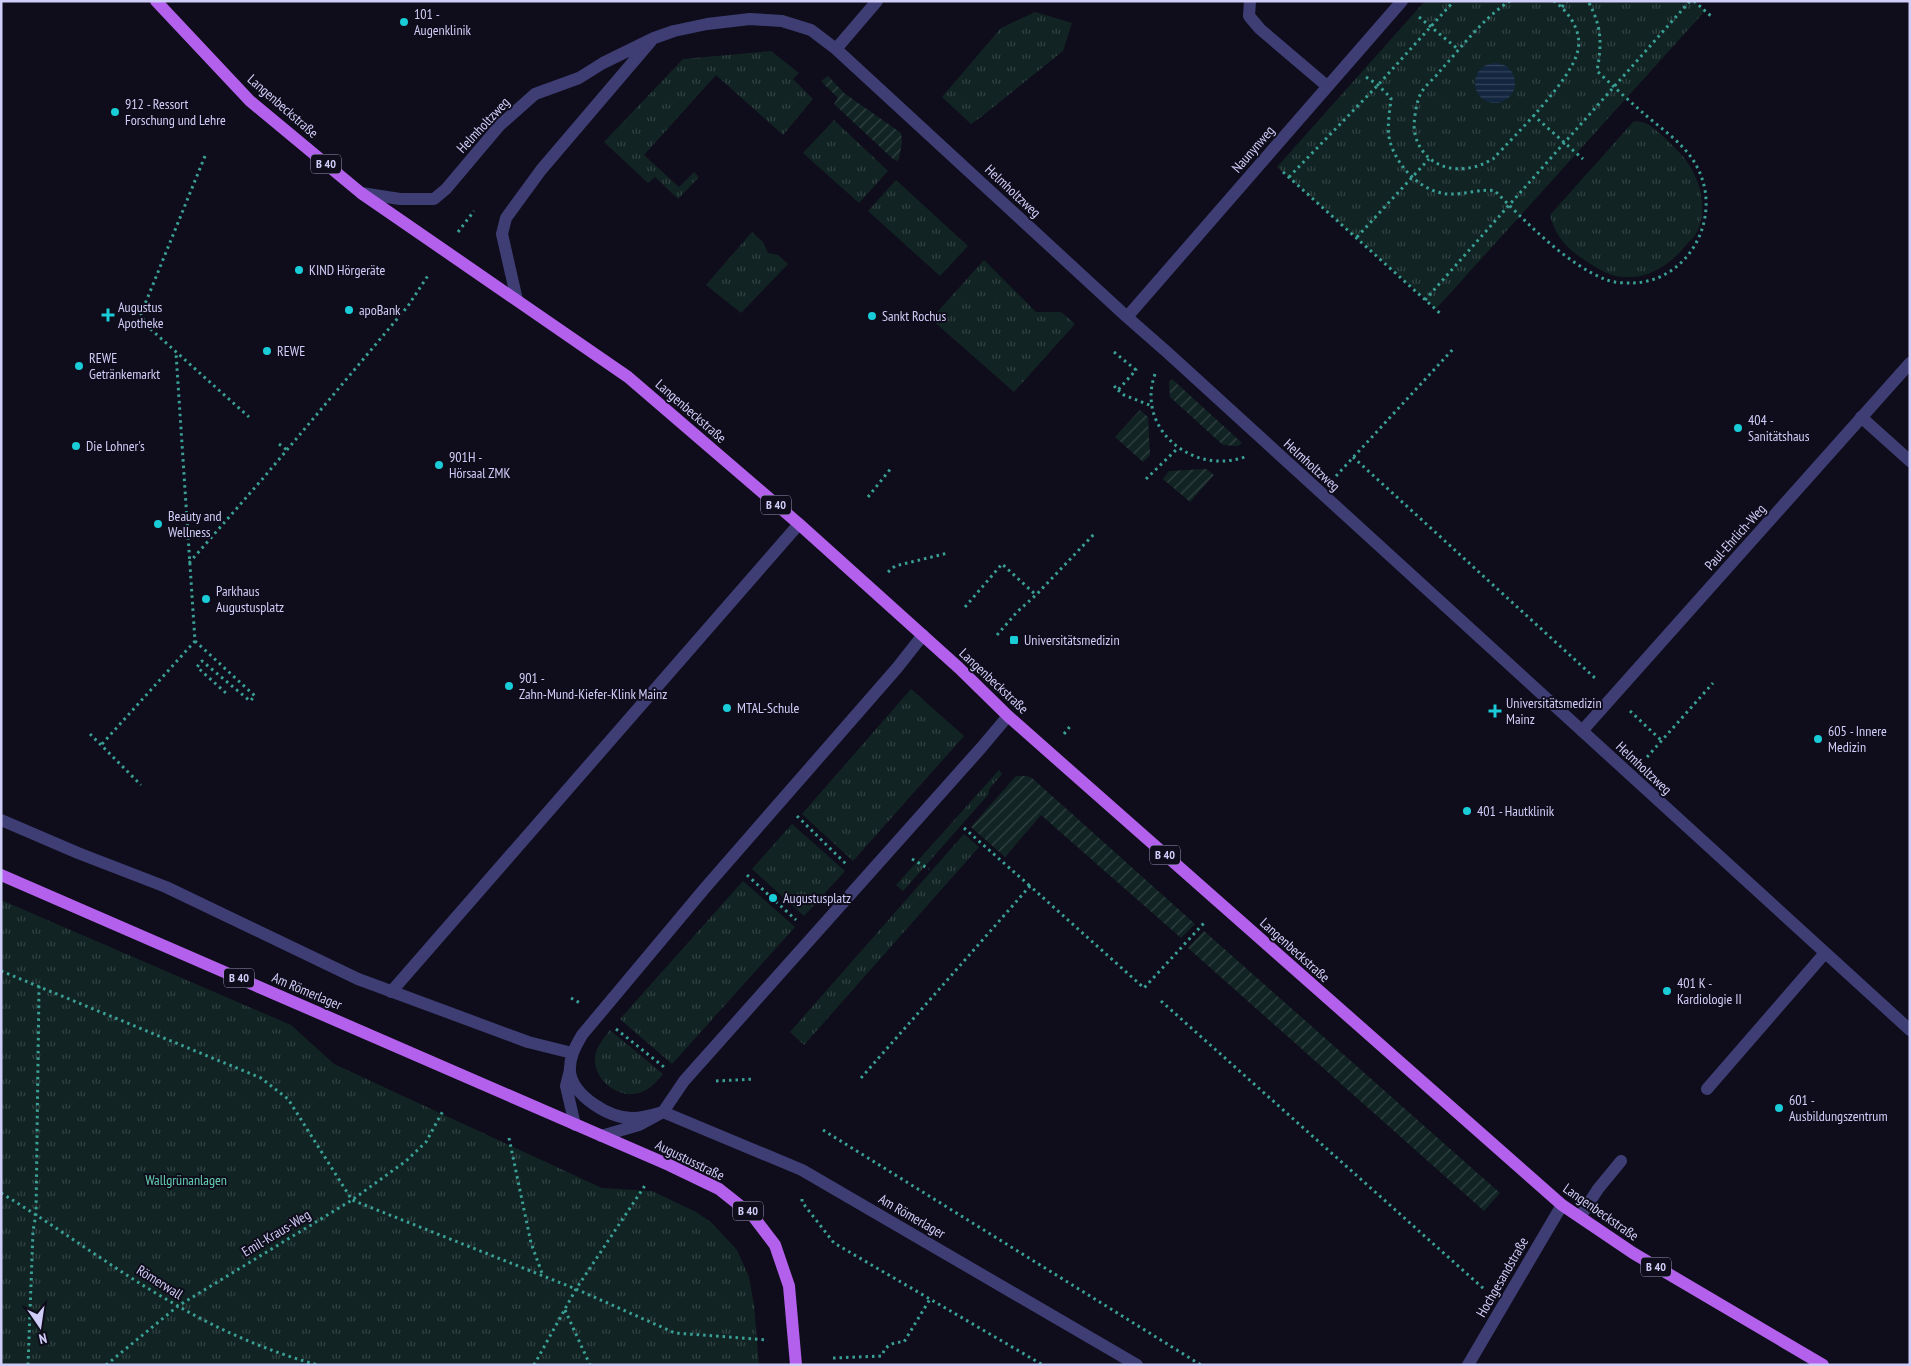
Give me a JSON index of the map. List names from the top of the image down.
{
  "streets": {
    "main road": [
      "Langenbeckstraße",
      "B 40",
      "Am Römerlager",
      "Augustusstraße"
    ],
    "street": [
      "Helmholtzweg",
      "Naunynweg",
      "Paul-Ehrlich-Weg",
      "Hochgesandstraße"
    ],
    "path": ["Emil-Kraus-Weg", "Römerwall"]
  },
  "crossings": [
    ["Langenbeckstraße", "Helmholtzweg"],
    ["Langenbeckstraße", "Hochgesandstraße"],
    ["Helmholtzweg", "Naunynweg"],
    ["Helmholtzweg", "Paul-Ehrlich-Weg"],
    ["Am Römerlager", "Augustusstraße"],
    ["Emil-Kraus-Weg", "Römerwall"]
  ],
  "parks": ["Wallgrünanlagen"],
  "places": {
    "other": [
      "101 - Augenklinik",
      "912 - Ressort Forschung und Lehre",
      "KIND Hörgeräte",
      "apoBank",
      "Sankt Rochus",
      "REWE",
      "REWE Getränkemarkt",
      "404 - Sanitätshaus",
      "Die Lohner's",
      "901H - Hörsaal ZMK",
      "Beauty and Wellness",
      "Parkhaus Augustusplatz",
      "901 - Zahn-Mund-Kiefer-Klink Mainz",
      "MTAL-Schule",
      "605 - Innere Medizin",
      "401 - Hautklinik",
      "Augustusplatz",
      "401 K - Kardiologie II",
      "601 - Ausbildungszentrum"
    ],
    "health": ["Augustus Apotheke", "Universitätsmedizin Mainz"],
    "transit": ["Universitätsmedizin"]
  },
  "north": "bottom"
}
